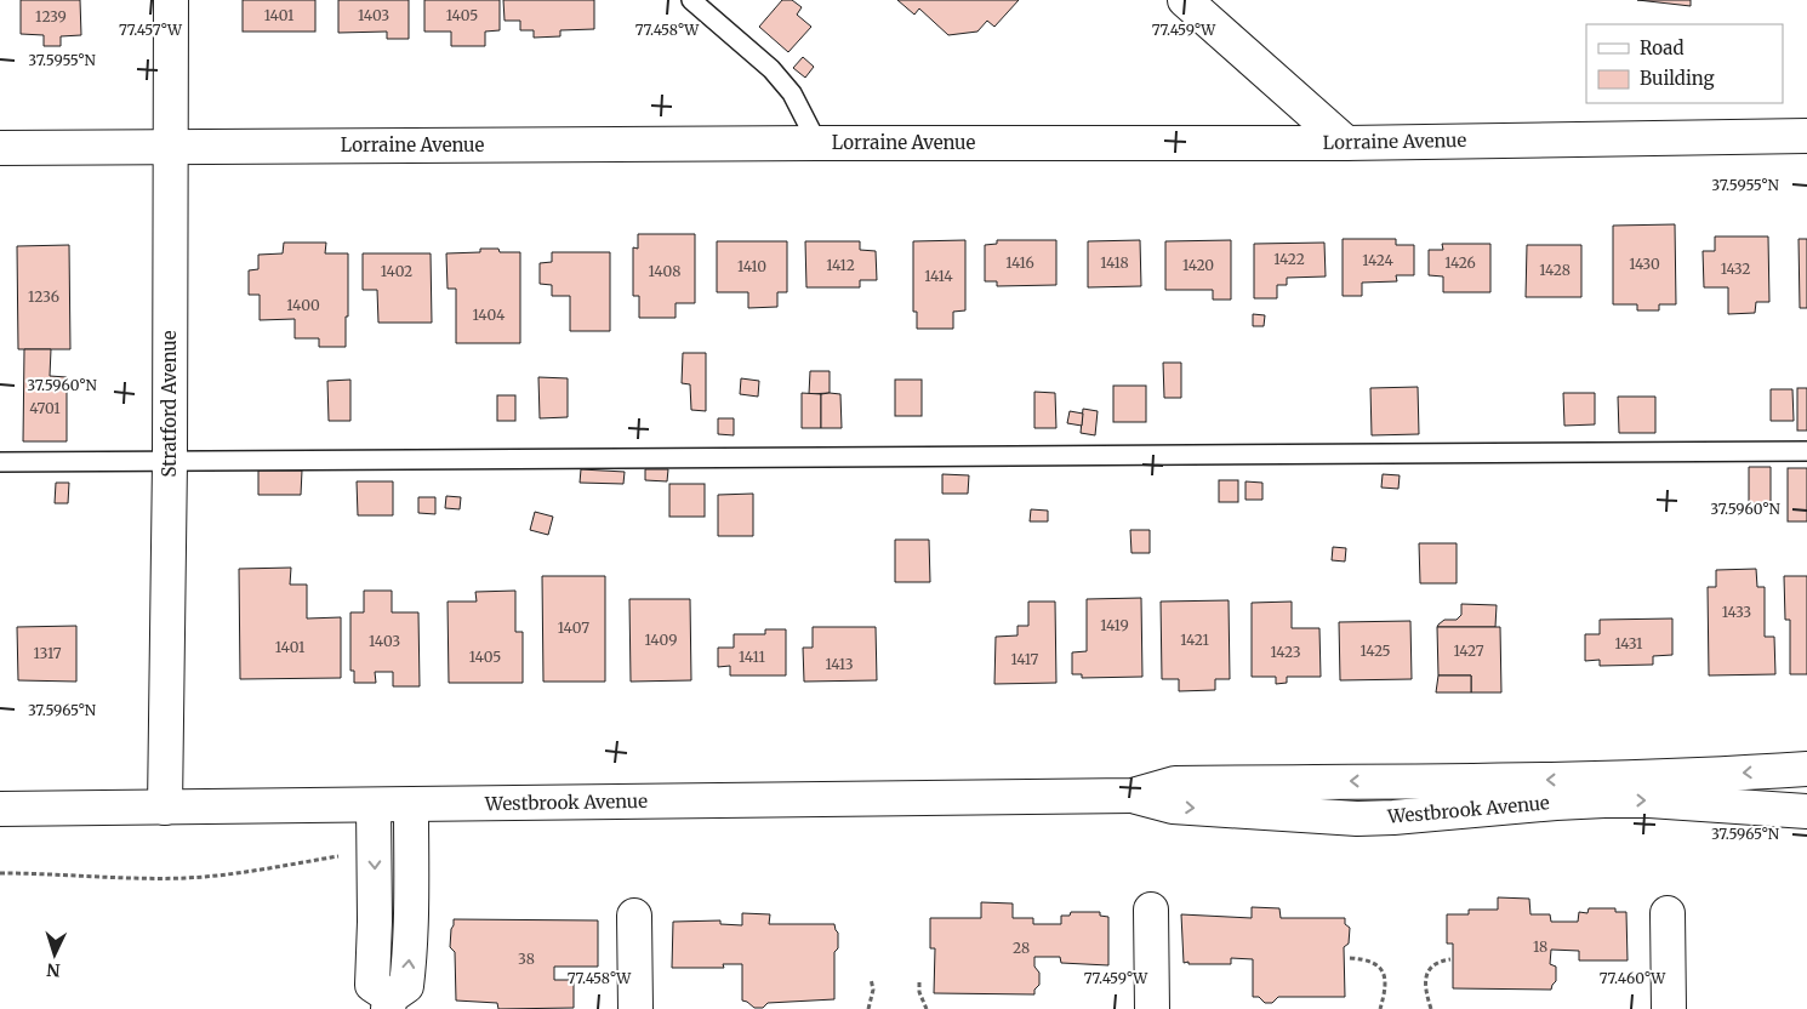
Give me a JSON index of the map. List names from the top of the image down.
{
  "streets": {
    "street": ["Lorraine Avenue", "Stratford Avenue", "Westbrook Avenue"]
  },
  "crossings": [
    ["Lorraine Avenue", "Stratford Avenue"],
    ["Stratford Avenue", "Westbrook Avenue"]
  ],
  "house_numbers": [
    "1401",
    "1403",
    "1405",
    "1239",
    "1422",
    "1424",
    "1416",
    "1418",
    "1426",
    "1430",
    "1412",
    "1420",
    "1410",
    "1432",
    "1428",
    "1402",
    "1408",
    "1414",
    "1236",
    "1400",
    "1404",
    "4701",
    "1433",
    "1419",
    "1407",
    "1409",
    "1421",
    "1403",
    "1431",
    "1401",
    "1425",
    "1427",
    "1423",
    "1317",
    "1405",
    "1411",
    "1417",
    "1413",
    "18",
    "28",
    "38"
  ],
  "legend": ["Road", "Building"],
  "north": "bottom",
  "coordinates": [
    "77.457°W",
    "77.458°W",
    "77.459°W",
    "37.5955°N",
    "37.5960°N",
    "37.5965°N",
    "77.460°W"
  ]
}
